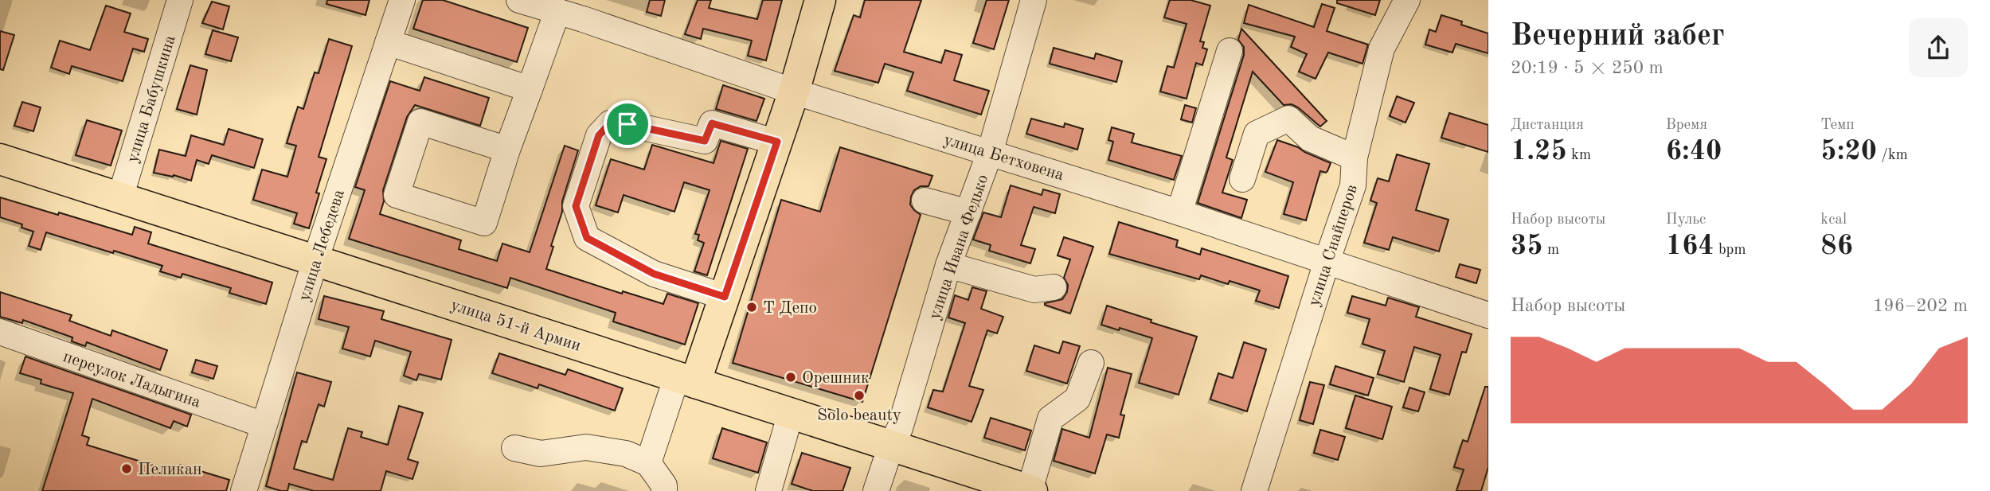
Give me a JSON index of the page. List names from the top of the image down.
{
  "streets": {
    "main road": ["улица 51-й Армии"],
    "street": [
      "улица Бабушкина",
      "улица Бетховена",
      "улица Лебедева",
      "улица Снайперов",
      "улица Ивана Федько",
      "переулок Ладыгина"
    ]
  },
  "crossings": [
    ["улица Бабушкина", "улица 51-й Армии"],
    ["улица Бетховена", "улица Снайперов"],
    ["улица Бетховена", "улица Ивана Федько"],
    ["улица Лебедева", "улица 51-й Армии"],
    ["улица Лебедева", "переулок Ладыгина"],
    ["улица Ивана Федько", "улица 51-й Армии"]
  ],
  "places": [
    "Т Депо",
    "Орешник",
    "Solo beauty",
    "Пеликан"
  ],
  "page": {
    "heading": ["Вечерний забег", "20:19 · 5 × 250 m"],
    "stats": [
      ["Дистанция", "1.25 km"],
      ["Время", "6:40"],
      ["Темп", "5:20 /km"],
      ["Набор высоты", "35 m"],
      ["Пульс", "164 bpm"],
      ["kcal", "86"]
    ],
    "chart": ["Набор высоты", "196–202 m"]
  }
}
